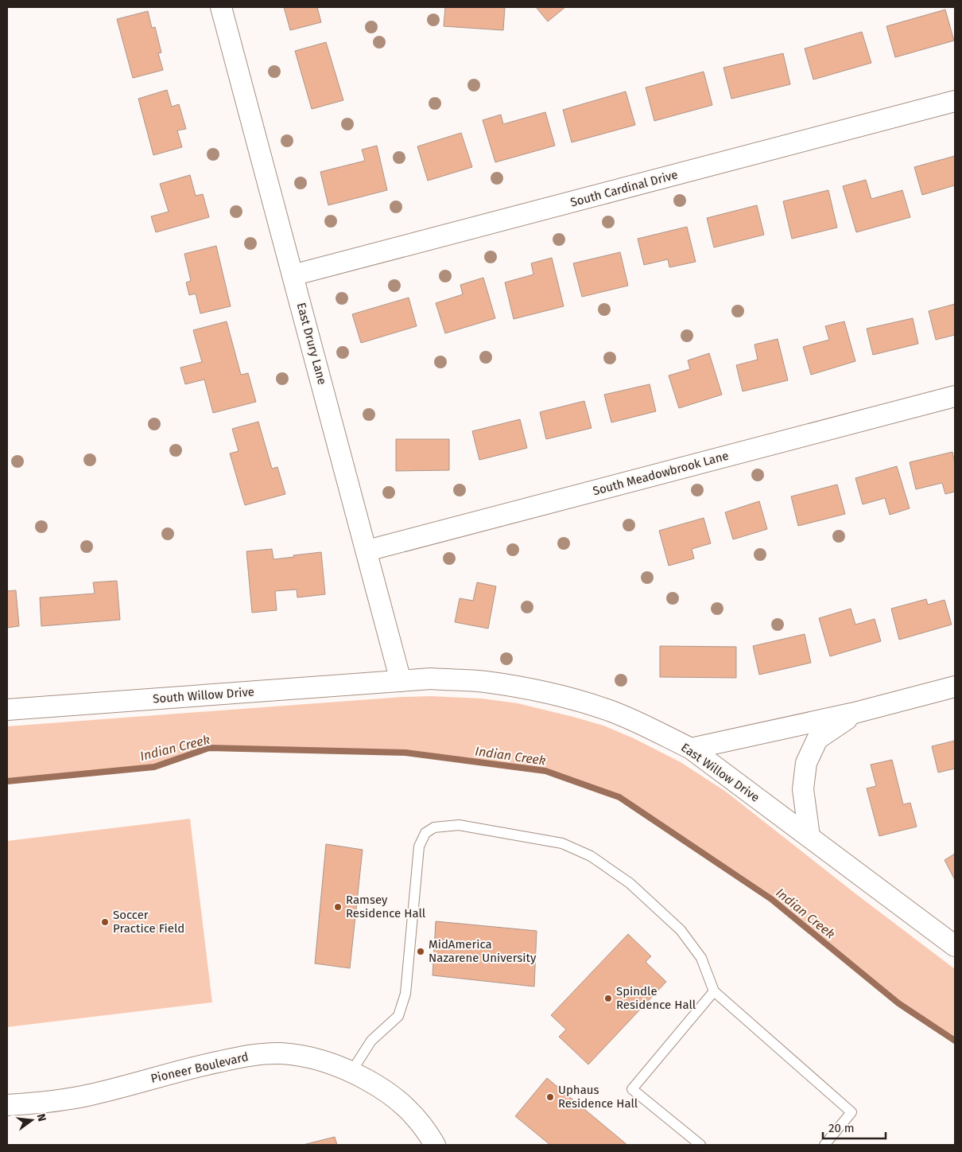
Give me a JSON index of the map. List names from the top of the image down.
{
  "streets": {
    "street": [
      "South Cardinal Drive",
      "East Drury Lane",
      "South Meadowbrook Lane",
      "South Willow Drive",
      "East Willow Drive",
      "Pioneer Boulevard"
    ]
  },
  "crossings": [
    ["South Cardinal Drive", "East Drury Lane"],
    ["East Drury Lane", "South Meadowbrook Lane"],
    ["East Drury Lane", "South Willow Drive"],
    ["East Drury Lane", "East Willow Drive"],
    ["South Willow Drive", "East Willow Drive"]
  ],
  "water": ["Indian Creek"],
  "places": [
    "Ramsey Residence Hall",
    "Soccer Practice Field",
    "MidAmerica Nazarene University",
    "Spindle Residence Hall",
    "Uphaus Residence Hall"
  ],
  "scale_bar": "20 m",
  "north": "right"
}
